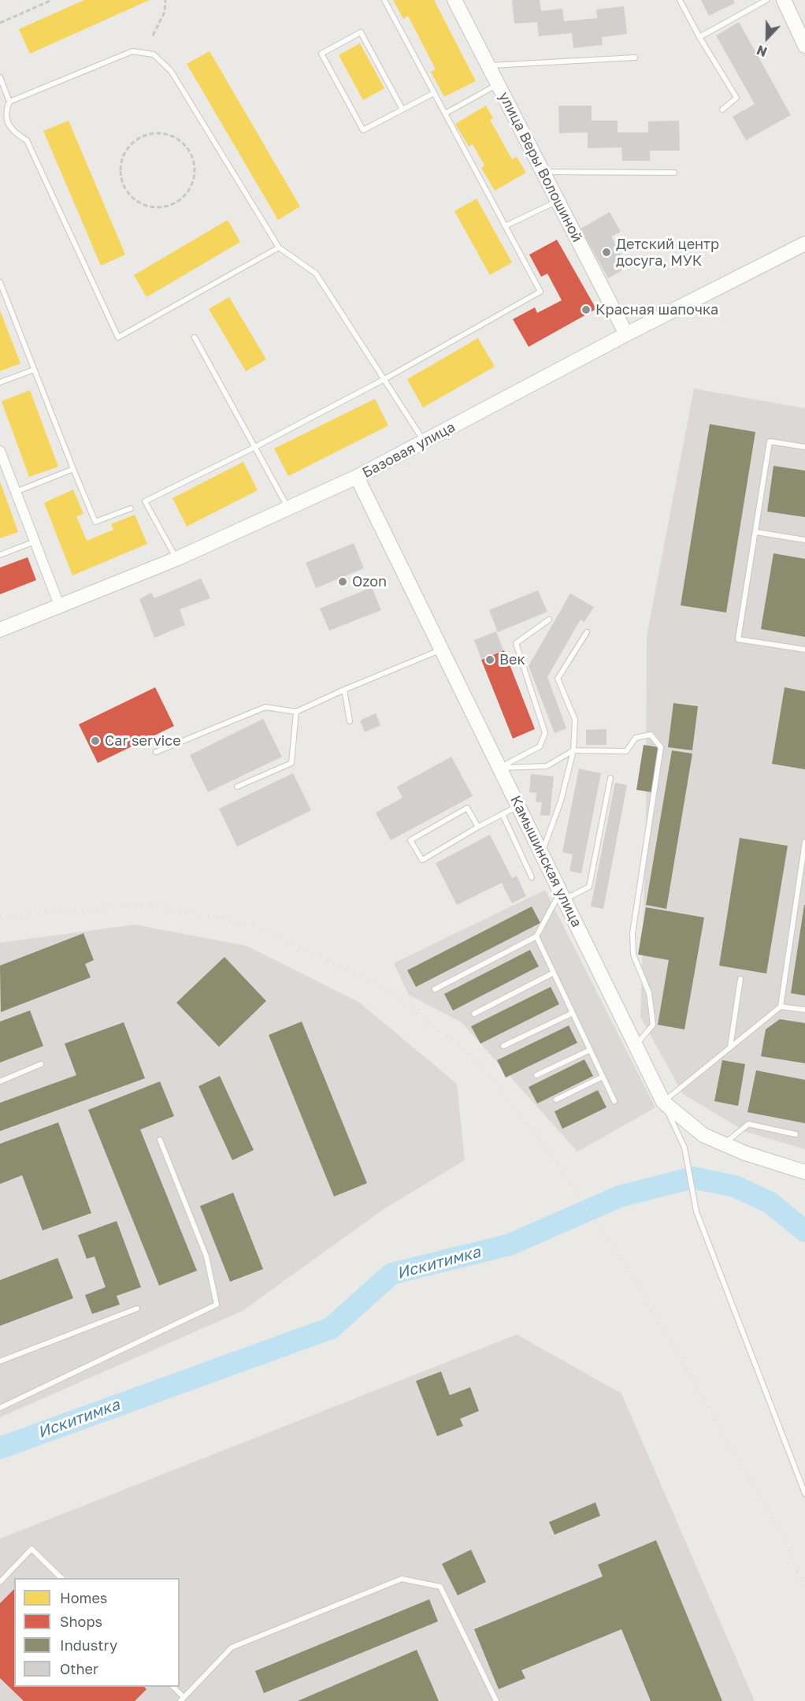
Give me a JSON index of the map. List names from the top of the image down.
{
  "streets": {
    "street": ["улица Веры Волошиной", "Базовая улица", "Камышинская улица"]
  },
  "crossings": [
    ["улица Веры Волошиной", "Базовая улица"],
    ["Базовая улица", "Камышинская улица"]
  ],
  "water": ["Искитимка"],
  "places": [
    "Детский центр досуга, МУК",
    "Красная шапочка",
    "Ozon",
    "Век",
    "Car service"
  ],
  "legend": [
    "Homes",
    "Shops",
    "Industry",
    "Other"
  ],
  "north": "bottom"
}
